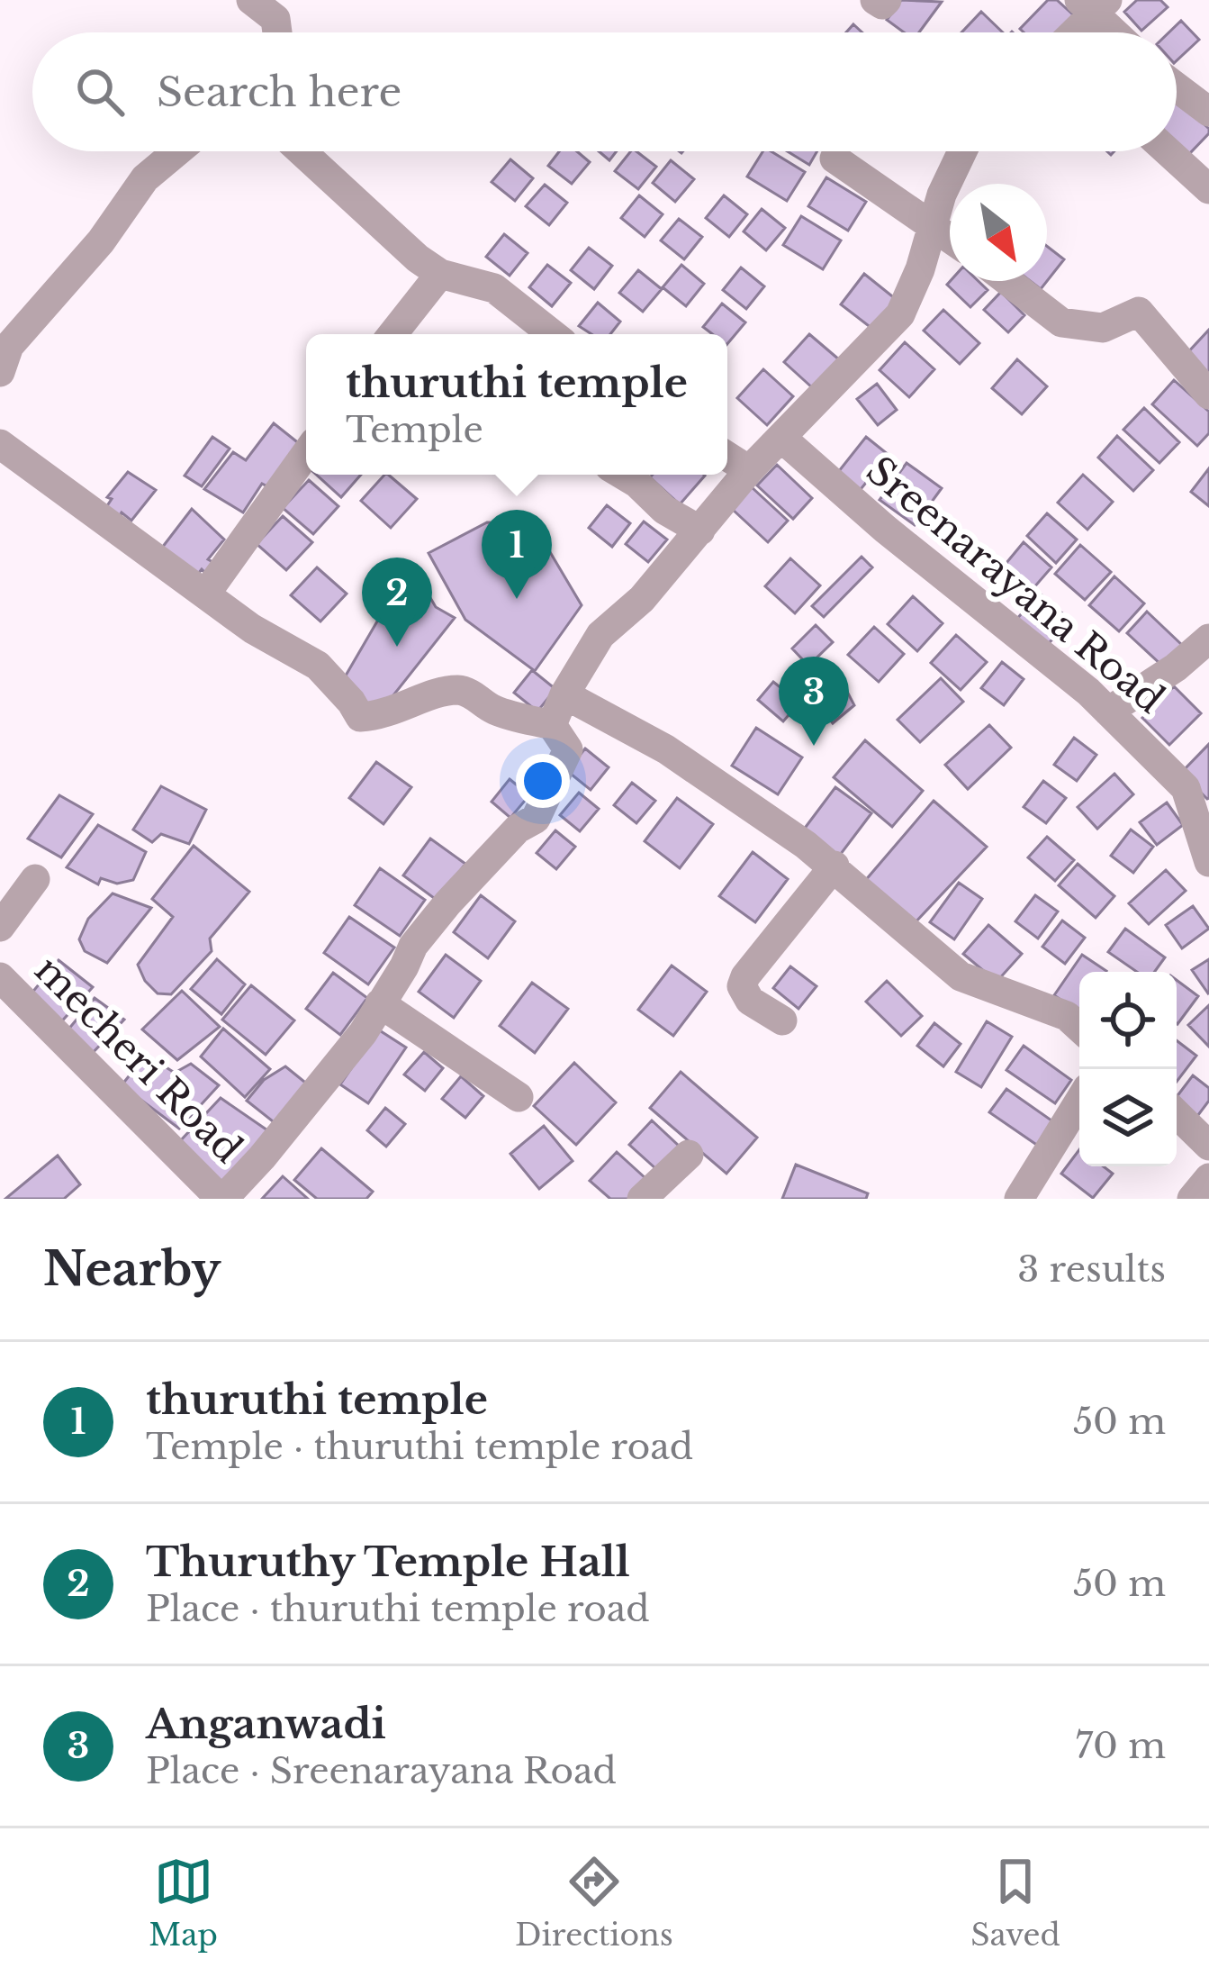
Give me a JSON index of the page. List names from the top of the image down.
{
  "streets": {
    "street": ["Sreenarayana Road", "mecheri Road"]
  },
  "north": "bottom right",
  "page": {
    "search": "Search here",
    "popup": ["thuruthi temple", "Temple"],
    "pins": ["1", "2", "3"],
    "heading": ["Nearby", "3 results"],
    "list": [
      {
        "mark": "1",
        "name": "thuruthi temple",
        "note": "Temple · thuruthi temple road",
        "value": "50 m"
      },
      {
        "mark": "2",
        "name": "Thuruthy Temple Hall",
        "note": "Place · thuruthi temple road",
        "value": "50 m"
      },
      {
        "mark": "3",
        "name": "Anganwadi",
        "note": "Place · Sreenarayana Road",
        "value": "70 m"
      }
    ],
    "nav": ["Map", "Directions", "Saved"]
  }
}
